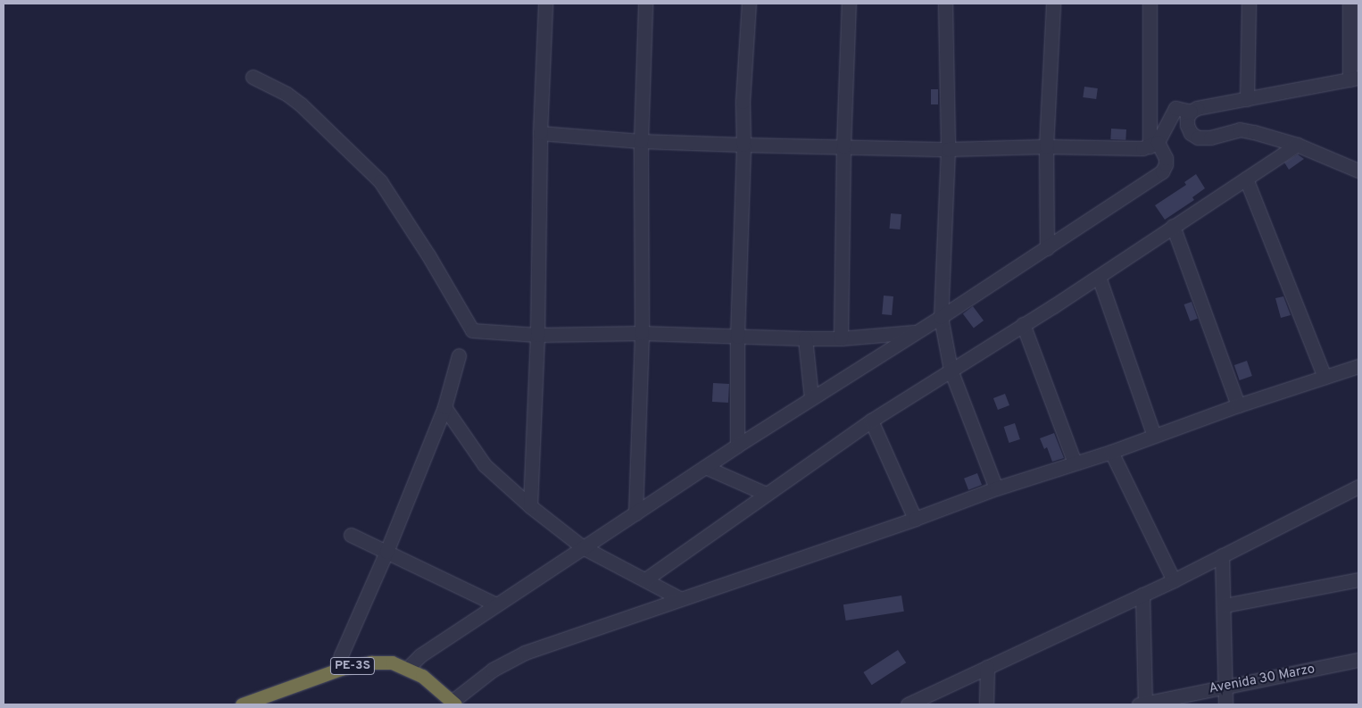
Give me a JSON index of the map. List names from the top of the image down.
{
  "streets": {
    "highway": ["PE-3S"],
    "street": ["Avenida 30 Marzo"]
  }
}
